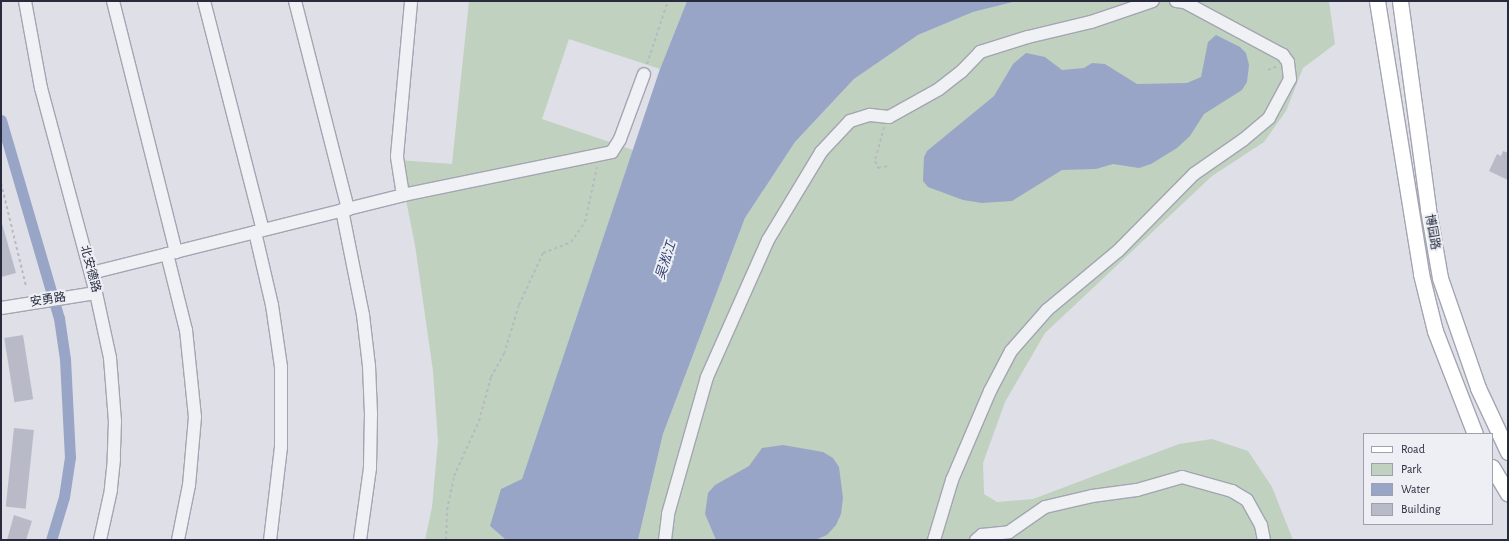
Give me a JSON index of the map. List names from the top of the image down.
{
  "streets": {
    "main road": ["博园路"],
    "street": ["北安德路", "安勇路"]
  },
  "crossings": [
    ["北安德路", "安勇路"]
  ],
  "water": ["吴淞江"],
  "legend": [
    "Road",
    "Park",
    "Water",
    "Building"
  ]
}
